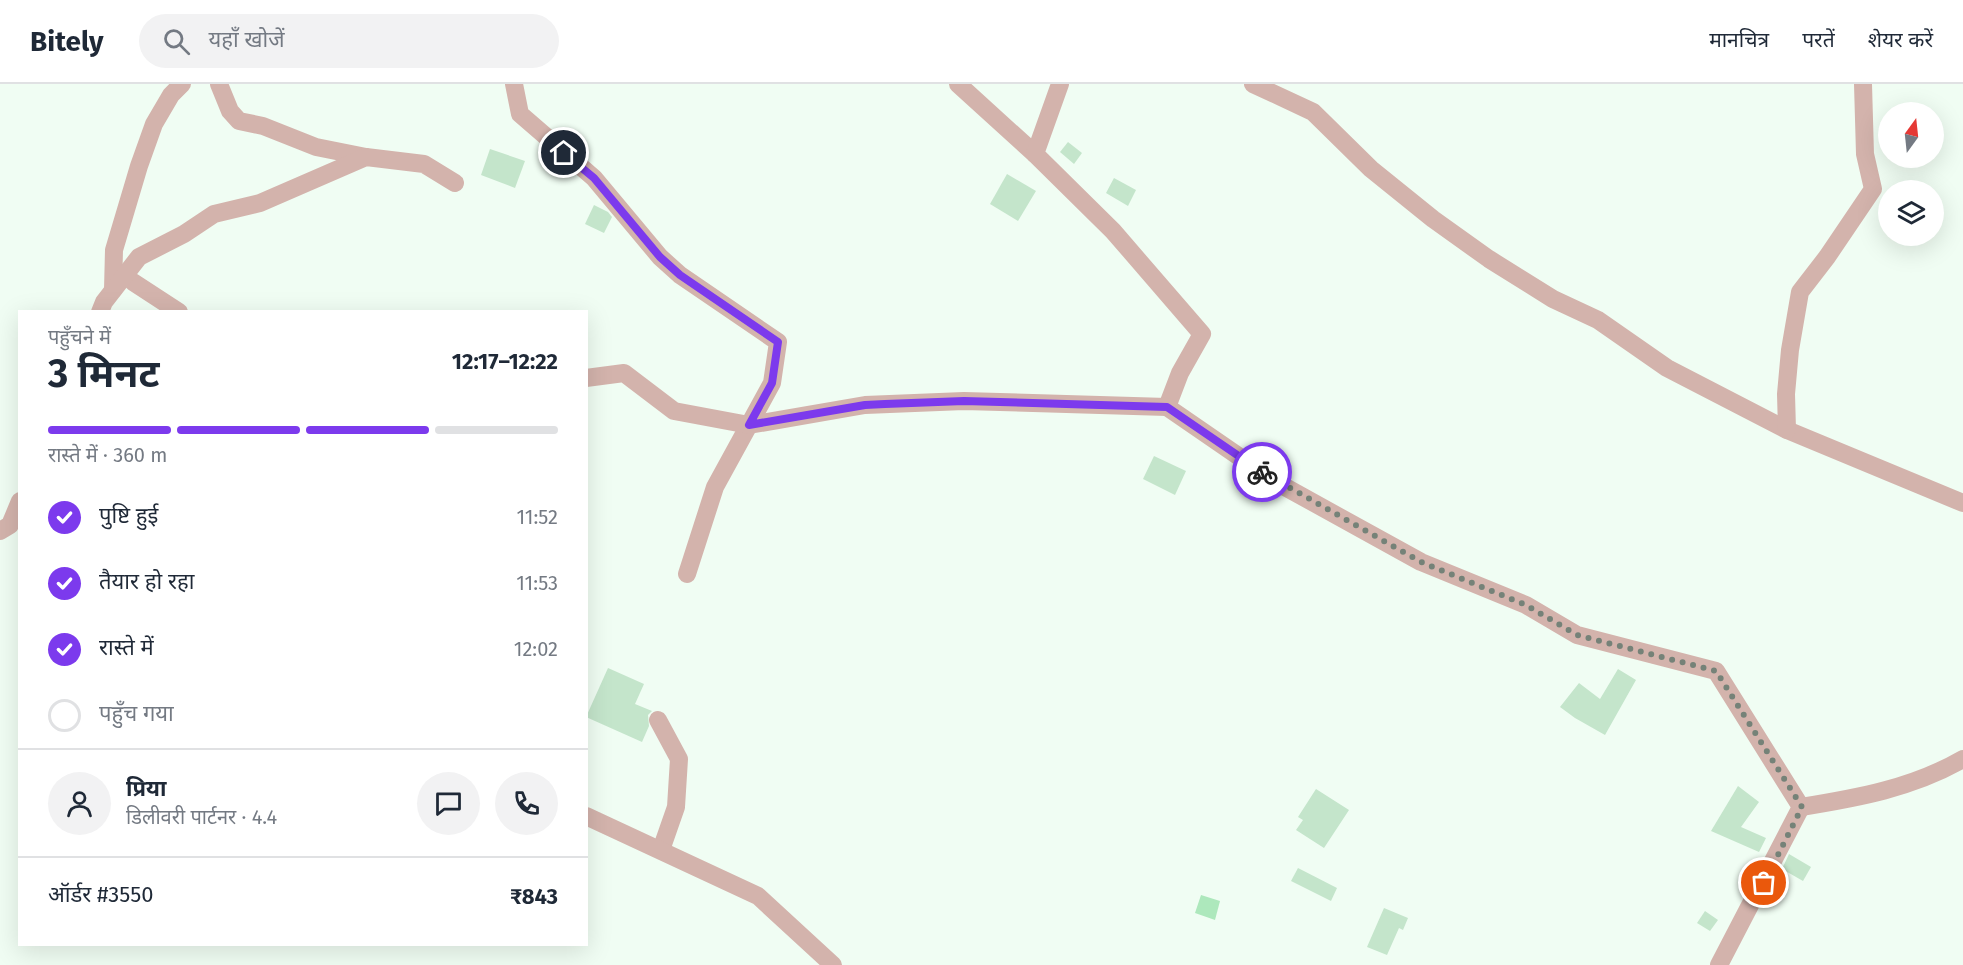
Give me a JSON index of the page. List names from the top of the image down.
{
  "north": "top",
  "page": {
    "header": "Bitely",
    "search": "यहाँ खोजें",
    "nav": ["मानचित्र", "परतें", "शेयर करें"],
    "heading": ["3 मिनट", "पहुँचने में", "12:17–12:22"],
    "panel": [
      "प्रिया",
      "डिलीवरी पार्टनर · 4.4",
      "ऑर्डर #3550",
      "₹843"
    ],
    "bar": "रास्ते में · 360 m",
    "list": [
      ["पुष्टि हुई", "11:52"],
      ["तैयार हो रहा", "11:53"],
      ["रास्ते में", "12:02"],
      "पहुँच गया"
    ]
  }
}
